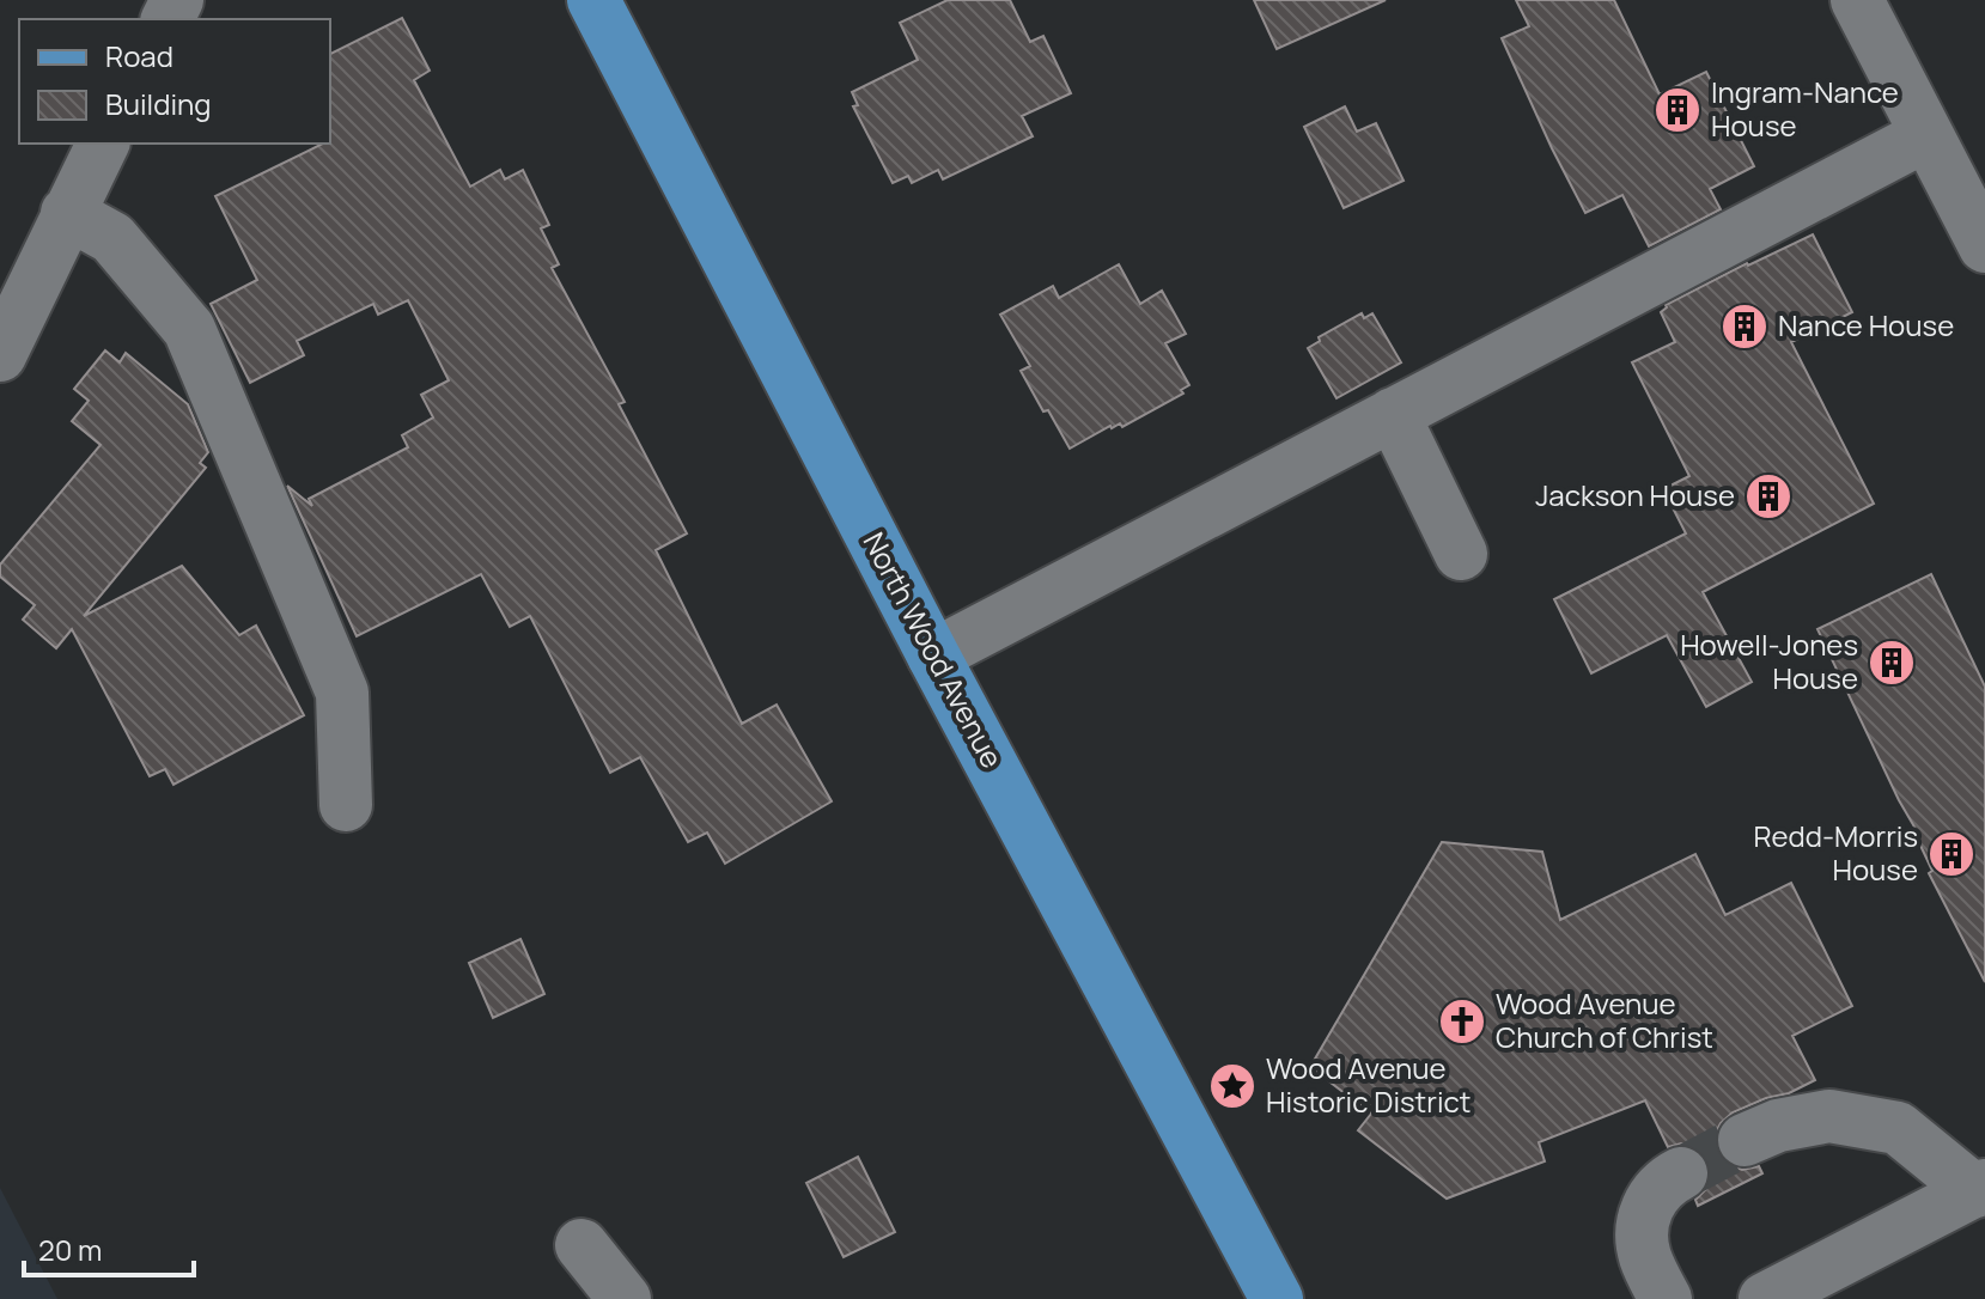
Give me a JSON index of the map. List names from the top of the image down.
{
  "streets": {
    "main road": ["North Wood Avenue"]
  },
  "places": {
    "building": [
      "Ingram-Nance House",
      "Nance House",
      "Jackson House",
      "Howell-Jones House",
      "Redd-Morris House"
    ],
    "church": ["Wood Avenue Church of Christ"],
    "place": ["Wood Avenue Historic District"]
  },
  "legend": ["Road", "Building"],
  "scale_bar": "20 m"
}
